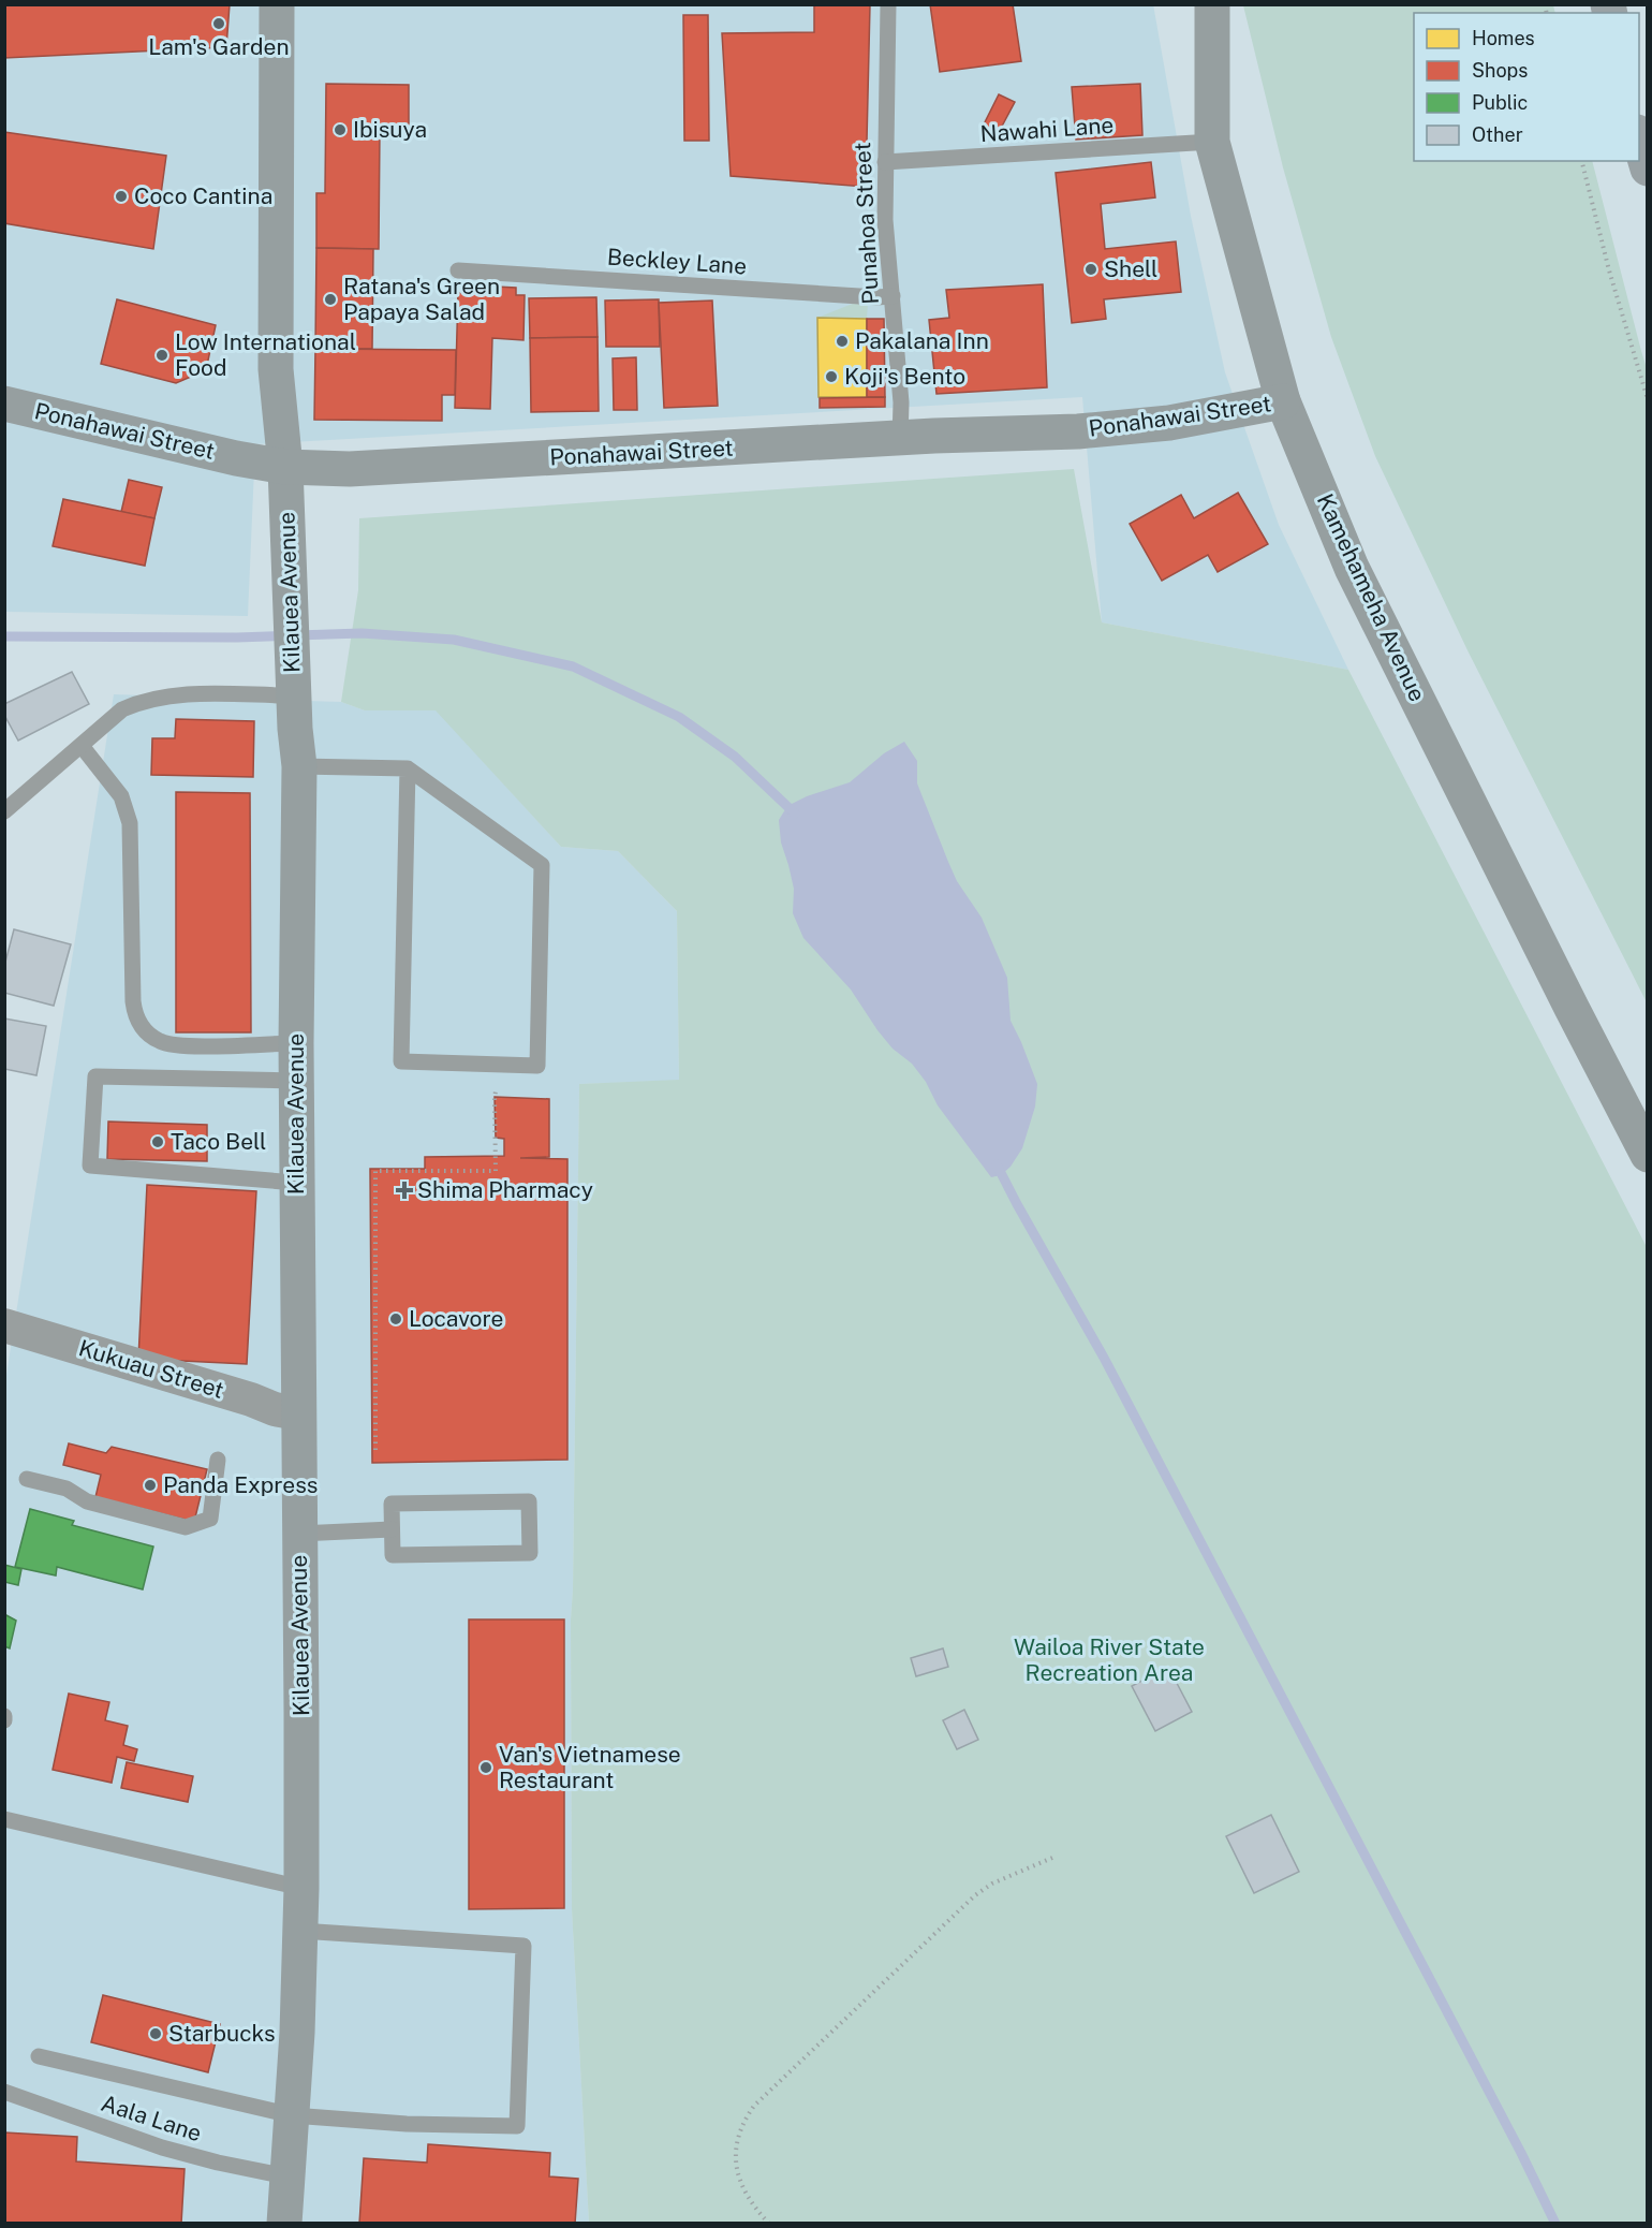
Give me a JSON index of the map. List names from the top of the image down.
{
  "streets": {
    "street": [
      "Ponahawai Street",
      "Kilauea Avenue",
      "Kamehameha Avenue",
      "Kukuau Street"
    ],
    "lane": [
      "Nawahi Lane",
      "Punahoa Street",
      "Beckley Lane",
      "Aala Lane"
    ]
  },
  "crossings": [
    ["Nawahi Lane", "Punahoa Street"],
    ["Nawahi Lane", "Kamehameha Avenue"],
    ["Punahoa Street", "Beckley Lane"],
    ["Punahoa Street", "Ponahawai Street"],
    ["Ponahawai Street", "Kilauea Avenue"],
    ["Ponahawai Street", "Kamehameha Avenue"],
    ["Kilauea Avenue", "Kukuau Street"],
    ["Kilauea Avenue", "Aala Lane"]
  ],
  "parks": ["Wailoa River State Recreation Area"],
  "places": {
    "other": [
      "Lam's Garden",
      "Ibisuya",
      "Coco Cantina",
      "Shell",
      "Ratana's Green Papaya Salad",
      "Pakalana Inn",
      "Low International Food",
      "Koji's Bento",
      "Taco Bell",
      "Locavore",
      "Panda Express",
      "Van's Vietnamese Restaurant",
      "Starbucks"
    ],
    "health": ["Shima Pharmacy"]
  },
  "legend": [
    "Homes",
    "Shops",
    "Public",
    "Other"
  ]
}
